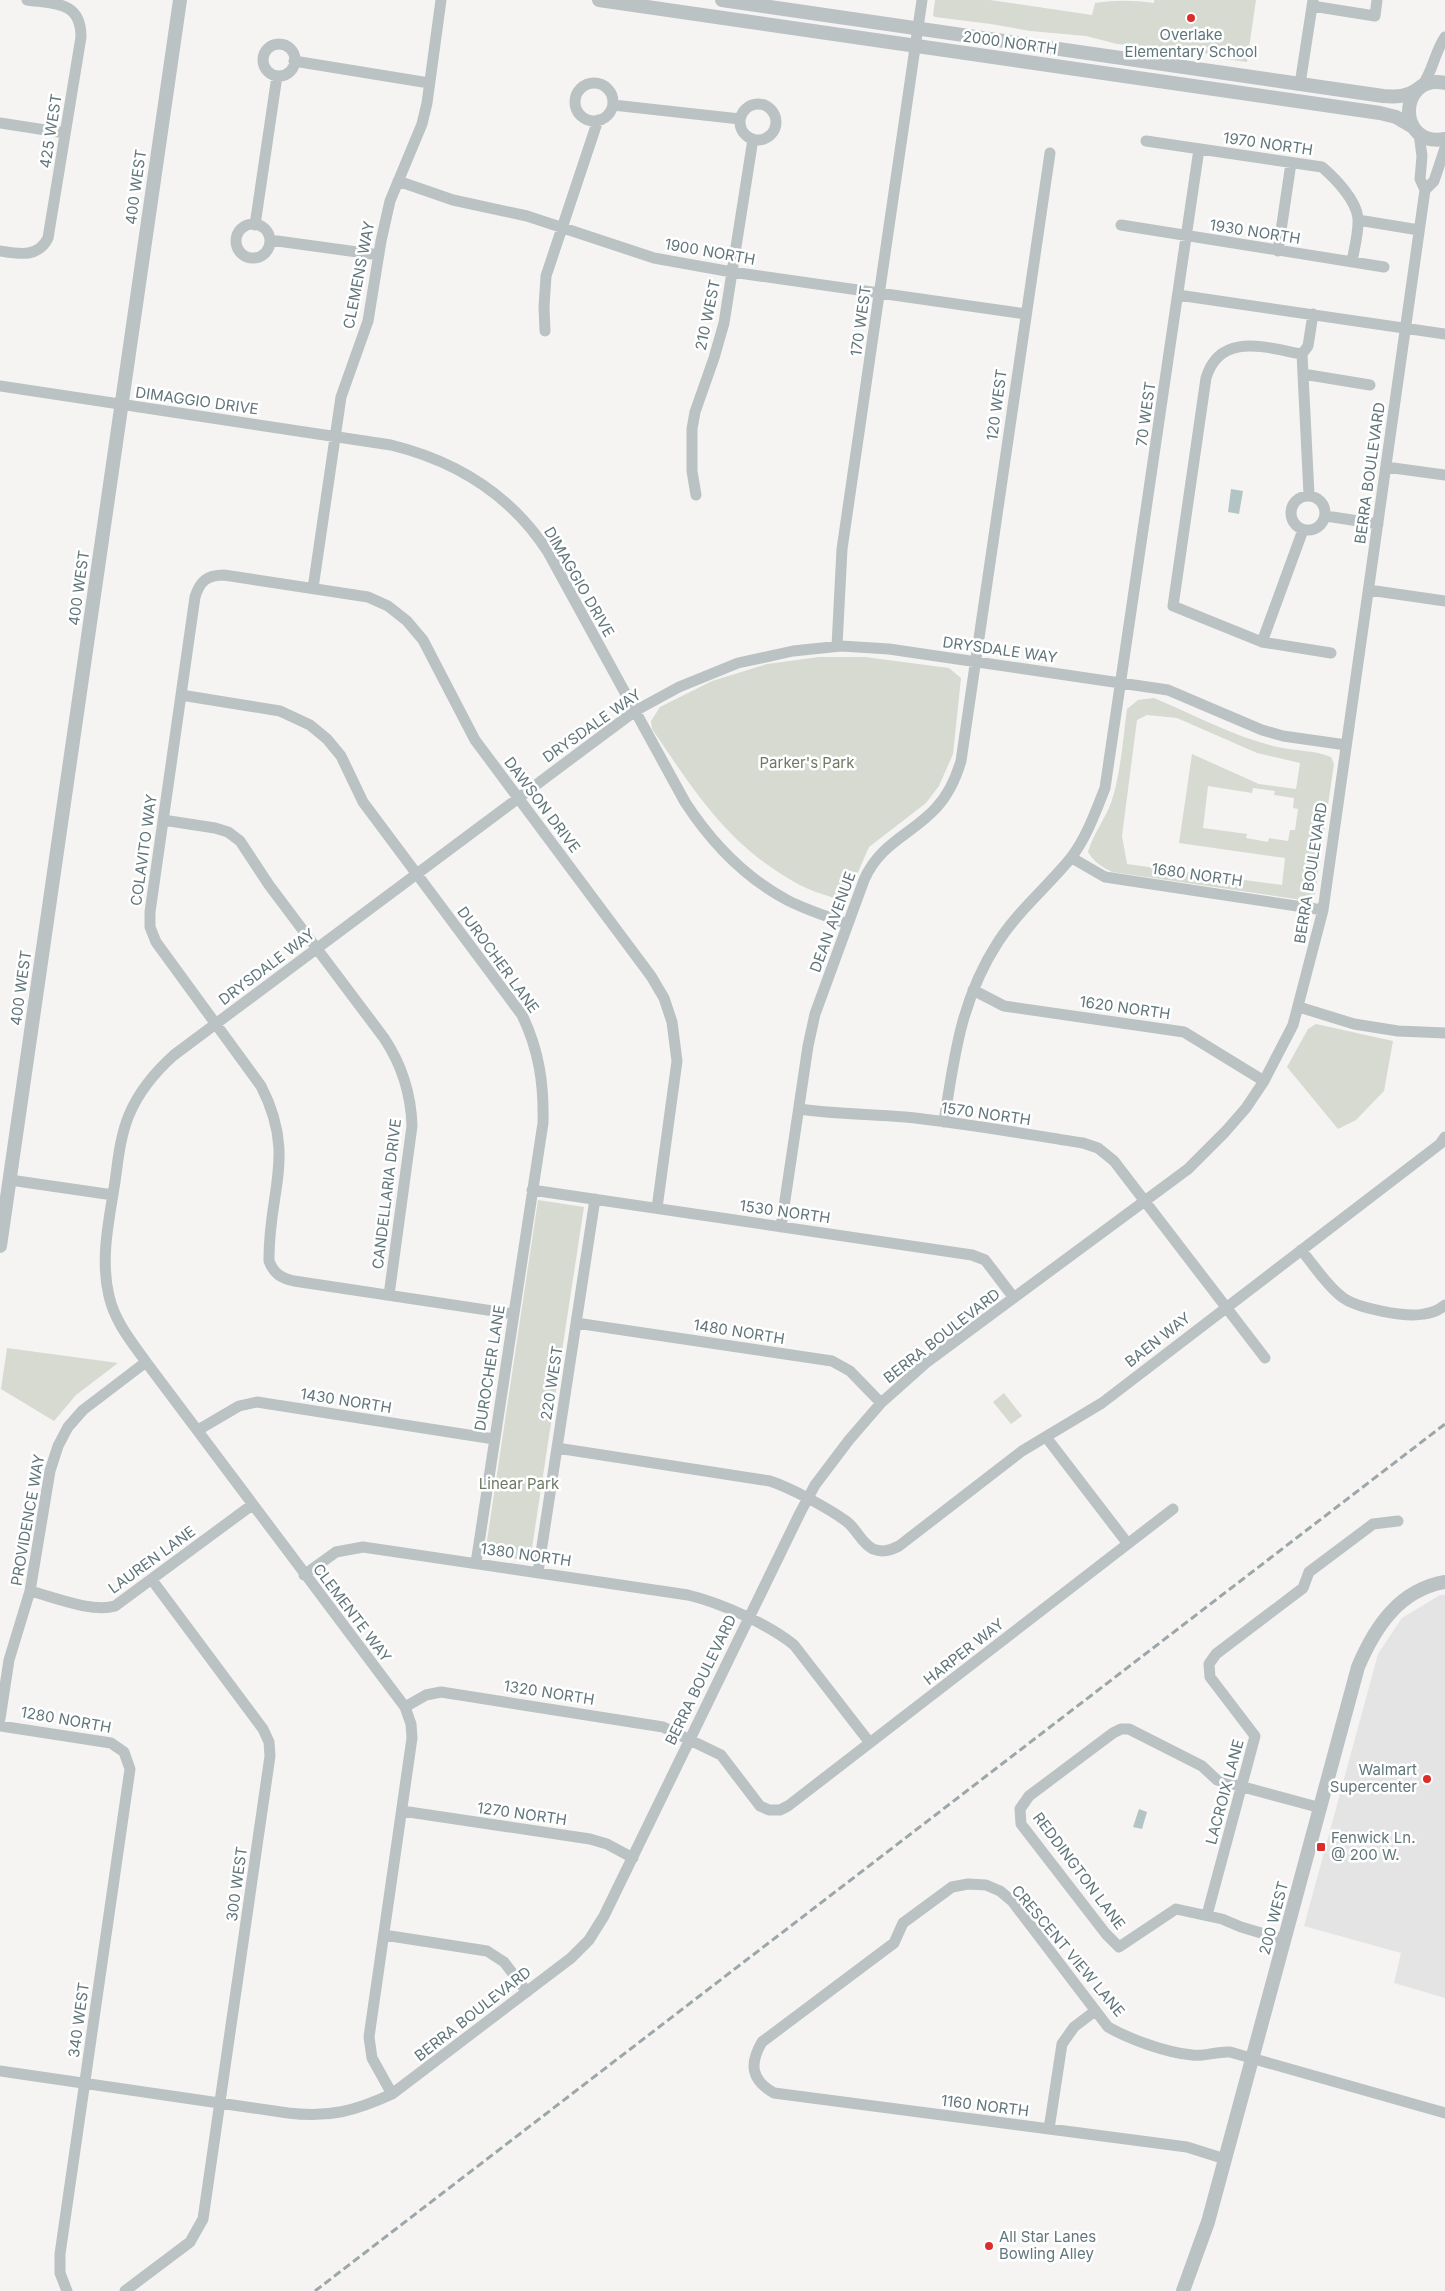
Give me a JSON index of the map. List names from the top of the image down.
{
  "streets": {
    "street": [
      "2000 NORTH",
      "425 WEST",
      "1970 NORTH",
      "400 WEST",
      "1930 NORTH",
      "1900 NORTH",
      "CLEMENS WAY",
      "210 WEST",
      "170 WEST",
      "DIMAGGIO DRIVE",
      "120 WEST",
      "70 WEST",
      "BERRA BOULEVARD",
      "DRYSDALE WAY",
      "DAWSON DRIVE",
      "COLAVITO WAY",
      "1680 NORTH",
      "DEAN AVENUE",
      "DUROCHER LANE",
      "1620 NORTH",
      "1570 NORTH",
      "CANDELLARIA DRIVE",
      "1530 NORTH",
      "1480 NORTH",
      "BAEN WAY",
      "220 WEST",
      "1430 NORTH",
      "PROVIDENCE WAY",
      "1380 NORTH",
      "LAUREN LANE",
      "CLEMENTE WAY",
      "HARPER WAY",
      "1320 NORTH",
      "1280 NORTH",
      "LACROIX LANE",
      "1270 NORTH",
      "REDDINGTON LANE",
      "300 WEST",
      "200 WEST",
      "CRESCENT VIEW LANE",
      "340 WEST",
      "1160 NORTH"
    ]
  },
  "crossings": [
    ["2000 NORTH", "170 WEST"],
    ["2000 NORTH", "BERRA BOULEVARD"],
    ["1970 NORTH", "70 WEST"],
    ["400 WEST", "DIMAGGIO DRIVE"],
    ["1930 NORTH", "70 WEST"],
    ["1900 NORTH", "CLEMENS WAY"],
    ["1900 NORTH", "210 WEST"],
    ["1900 NORTH", "170 WEST"],
    ["1900 NORTH", "120 WEST"],
    ["CLEMENS WAY", "DIMAGGIO DRIVE"],
    ["CLEMENS WAY", "DAWSON DRIVE"],
    ["170 WEST", "DRYSDALE WAY"],
    ["DIMAGGIO DRIVE", "DRYSDALE WAY"],
    ["DIMAGGIO DRIVE", "DEAN AVENUE"],
    ["120 WEST", "DRYSDALE WAY"],
    ["120 WEST", "DEAN AVENUE"],
    ["70 WEST", "DRYSDALE WAY"],
    ["70 WEST", "1680 NORTH"],
    ["70 WEST", "1620 NORTH"],
    ["70 WEST", "1570 NORTH"],
    ["BERRA BOULEVARD", "DRYSDALE WAY"],
    ["BERRA BOULEVARD", "1680 NORTH"],
    ["BERRA BOULEVARD", "1620 NORTH"],
    ["BERRA BOULEVARD", "1570 NORTH"],
    ["BERRA BOULEVARD", "1530 NORTH"],
    ["BERRA BOULEVARD", "1480 NORTH"],
    ["BERRA BOULEVARD", "BAEN WAY"],
    ["BERRA BOULEVARD", "1380 NORTH"],
    ["BERRA BOULEVARD", "CLEMENTE WAY"],
    ["BERRA BOULEVARD", "1320 NORTH"],
    ["BERRA BOULEVARD", "1270 NORTH"],
    ["BERRA BOULEVARD", "300 WEST"],
    ["BERRA BOULEVARD", "340 WEST"],
    ["DRYSDALE WAY", "DAWSON DRIVE"],
    ["DRYSDALE WAY", "COLAVITO WAY"],
    ["DRYSDALE WAY", "DEAN AVENUE"],
    ["DRYSDALE WAY", "DUROCHER LANE"],
    ["DRYSDALE WAY", "CANDELLARIA DRIVE"],
    ["DRYSDALE WAY", "CLEMENTE WAY"],
    ["DAWSON DRIVE", "COLAVITO WAY"],
    ["DAWSON DRIVE", "1530 NORTH"],
    ["COLAVITO WAY", "DUROCHER LANE"],
    ["COLAVITO WAY", "CANDELLARIA DRIVE"],
    ["DEAN AVENUE", "1570 NORTH"],
    ["DEAN AVENUE", "1530 NORTH"],
    ["DUROCHER LANE", "1530 NORTH"],
    ["DUROCHER LANE", "1430 NORTH"],
    ["DUROCHER LANE", "1380 NORTH"],
    ["1570 NORTH", "BAEN WAY"],
    ["1530 NORTH", "220 WEST"],
    ["1480 NORTH", "220 WEST"],
    ["220 WEST", "1380 NORTH"],
    ["1430 NORTH", "CLEMENTE WAY"],
    ["PROVIDENCE WAY", "LAUREN LANE"],
    ["PROVIDENCE WAY", "CLEMENTE WAY"],
    ["1380 NORTH", "CLEMENTE WAY"],
    ["1380 NORTH", "HARPER WAY"],
    ["LAUREN LANE", "CLEMENTE WAY"],
    ["LAUREN LANE", "300 WEST"],
    ["CLEMENTE WAY", "1320 NORTH"],
    ["CLEMENTE WAY", "1270 NORTH"],
    ["HARPER WAY", "1320 NORTH"],
    ["1280 NORTH", "340 WEST"],
    ["LACROIX LANE", "REDDINGTON LANE"],
    ["REDDINGTON LANE", "200 WEST"],
    ["200 WEST", "CRESCENT VIEW LANE"],
    ["200 WEST", "1160 NORTH"],
    ["CRESCENT VIEW LANE", "1160 NORTH"]
  ],
  "parks": ["Parker's Park", "Linear Park"],
  "places": {
    "other": ["Overlake Elementary School", "Walmart Supercenter", "All Star Lanes Bowling Alley"],
    "transit": ["Fenwick Ln. @ 200 W."]
  }
}
